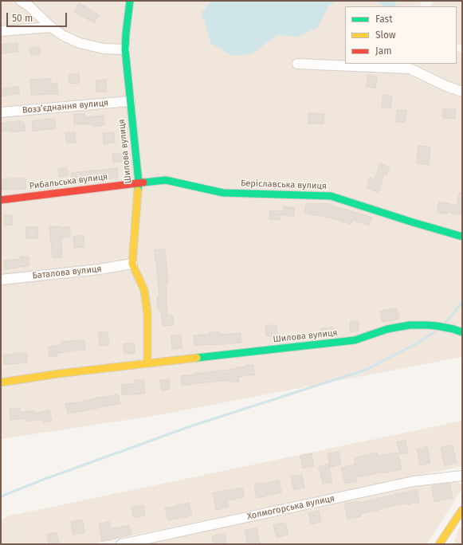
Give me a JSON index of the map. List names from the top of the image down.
{
  "streets": {
    "street": [
      "Возз’єднання вулиця",
      "Шилова вулиця",
      "Рибальська вулиця",
      "Беріславська вулиця",
      "Баталова вулиця",
      "Холмогорська вулиця"
    ]
  },
  "crossings": [
    ["Возз’єднання вулиця", "Шилова вулиця"],
    ["Шилова вулиця", "Рибальська вулиця"],
    ["Шилова вулиця", "Беріславська вулиця"],
    ["Шилова вулиця", "Баталова вулиця"],
    ["Рибальська вулиця", "Беріславська вулиця"]
  ],
  "legend": ["Fast", "Slow", "Jam"],
  "scale_bar": "50 m"
}
